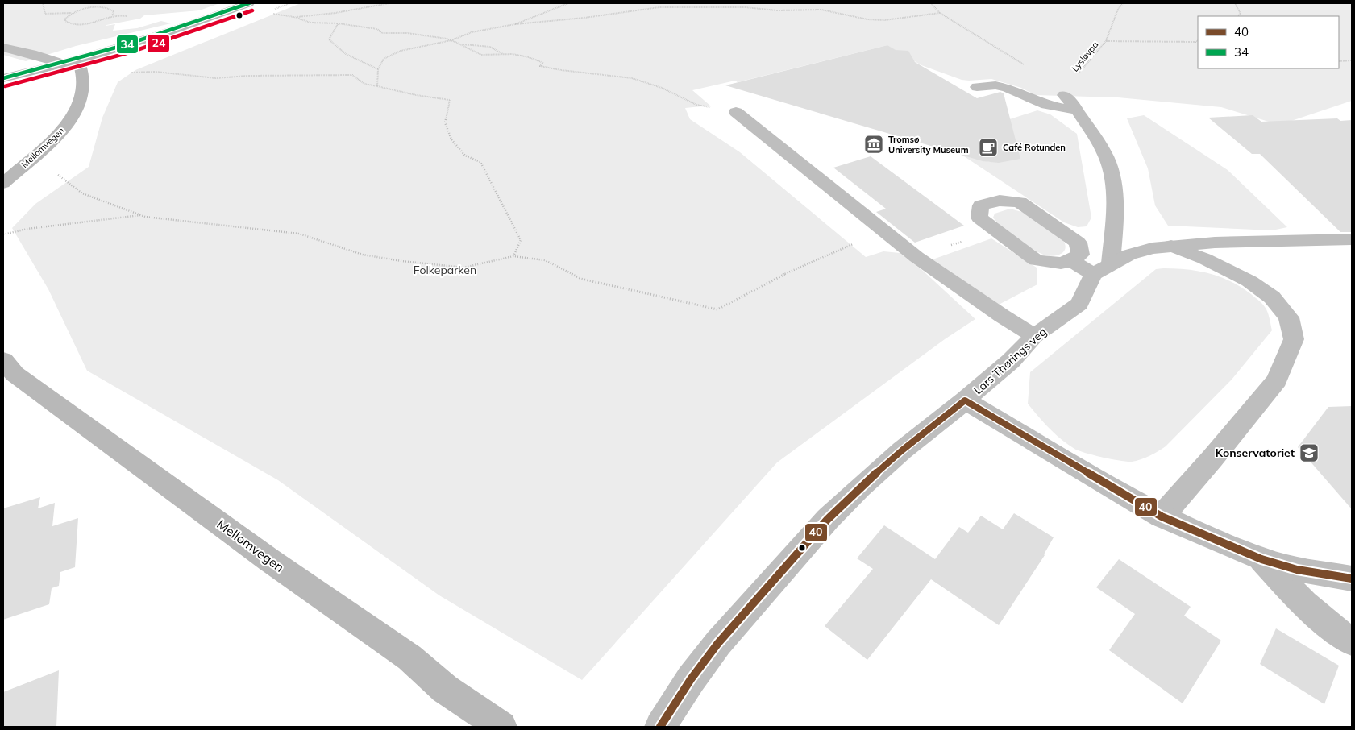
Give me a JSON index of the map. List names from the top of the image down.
{
  "streets": {
    "street": ["Mellomvegen", "Lars Thørings veg"],
    "path": ["Lysløypa"]
  },
  "parks": ["Folkeparken"],
  "places": {
    "museum": ["Tromsø University Museum"],
    "cafe": ["Café Rotunden"],
    "school or university": ["Konservatoriet"]
  },
  "lines": ["transit line 34", "transit line 24", "transit line 40"],
  "legend": ["40", "34"]
}
